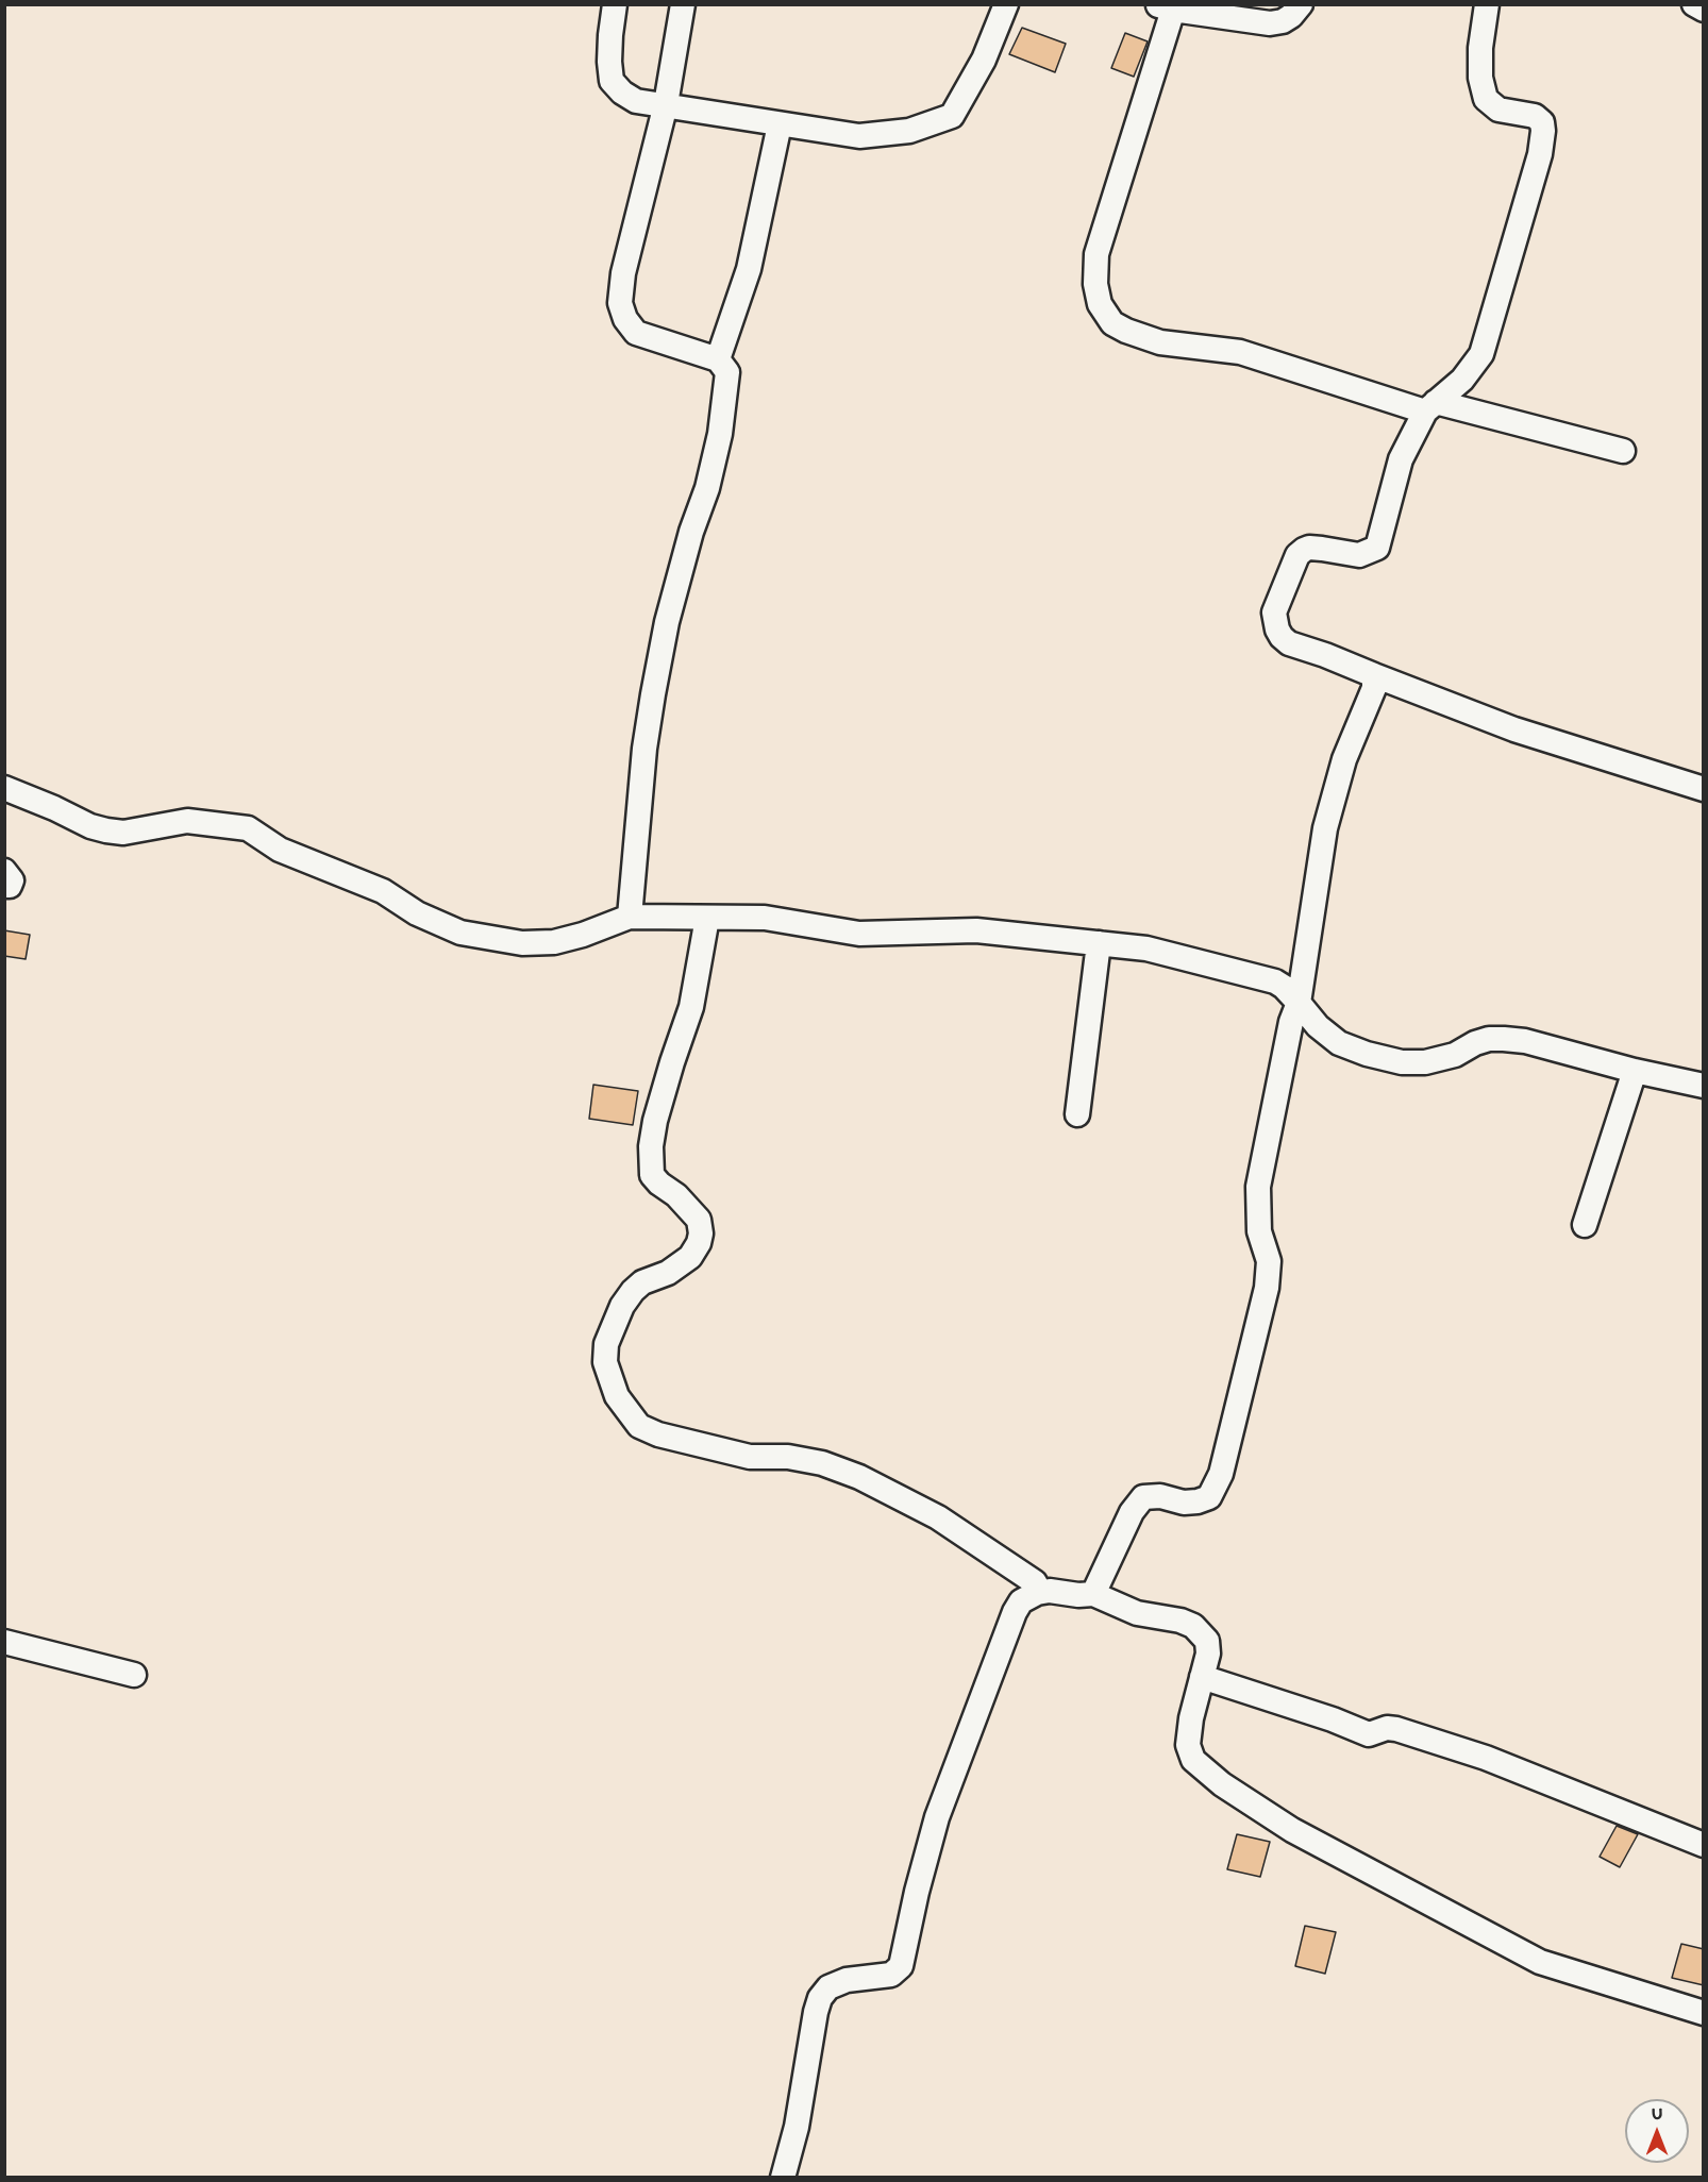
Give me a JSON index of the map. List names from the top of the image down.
{
  "north": "top"
}
